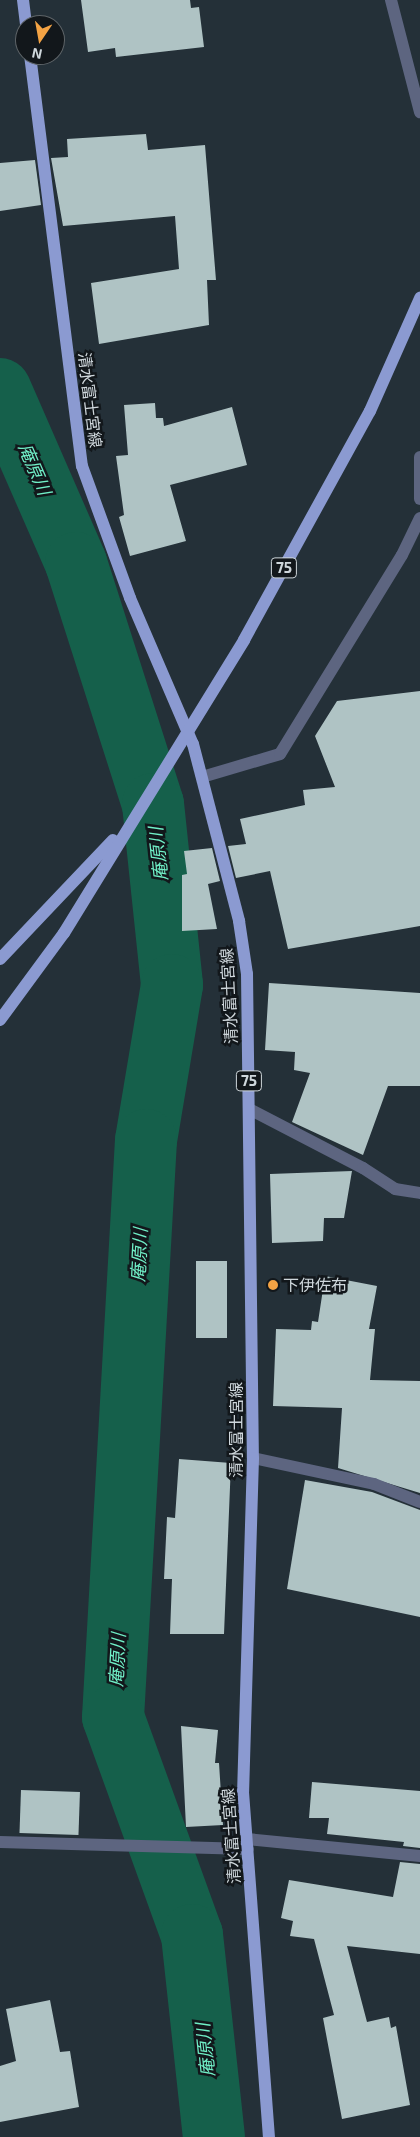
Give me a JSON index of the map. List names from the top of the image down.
{
  "streets": {
    "main road": ["清水富士宮線", "75"]
  },
  "water": ["庵原川"],
  "places": ["下伊佐布"],
  "north": "bottom"
}
